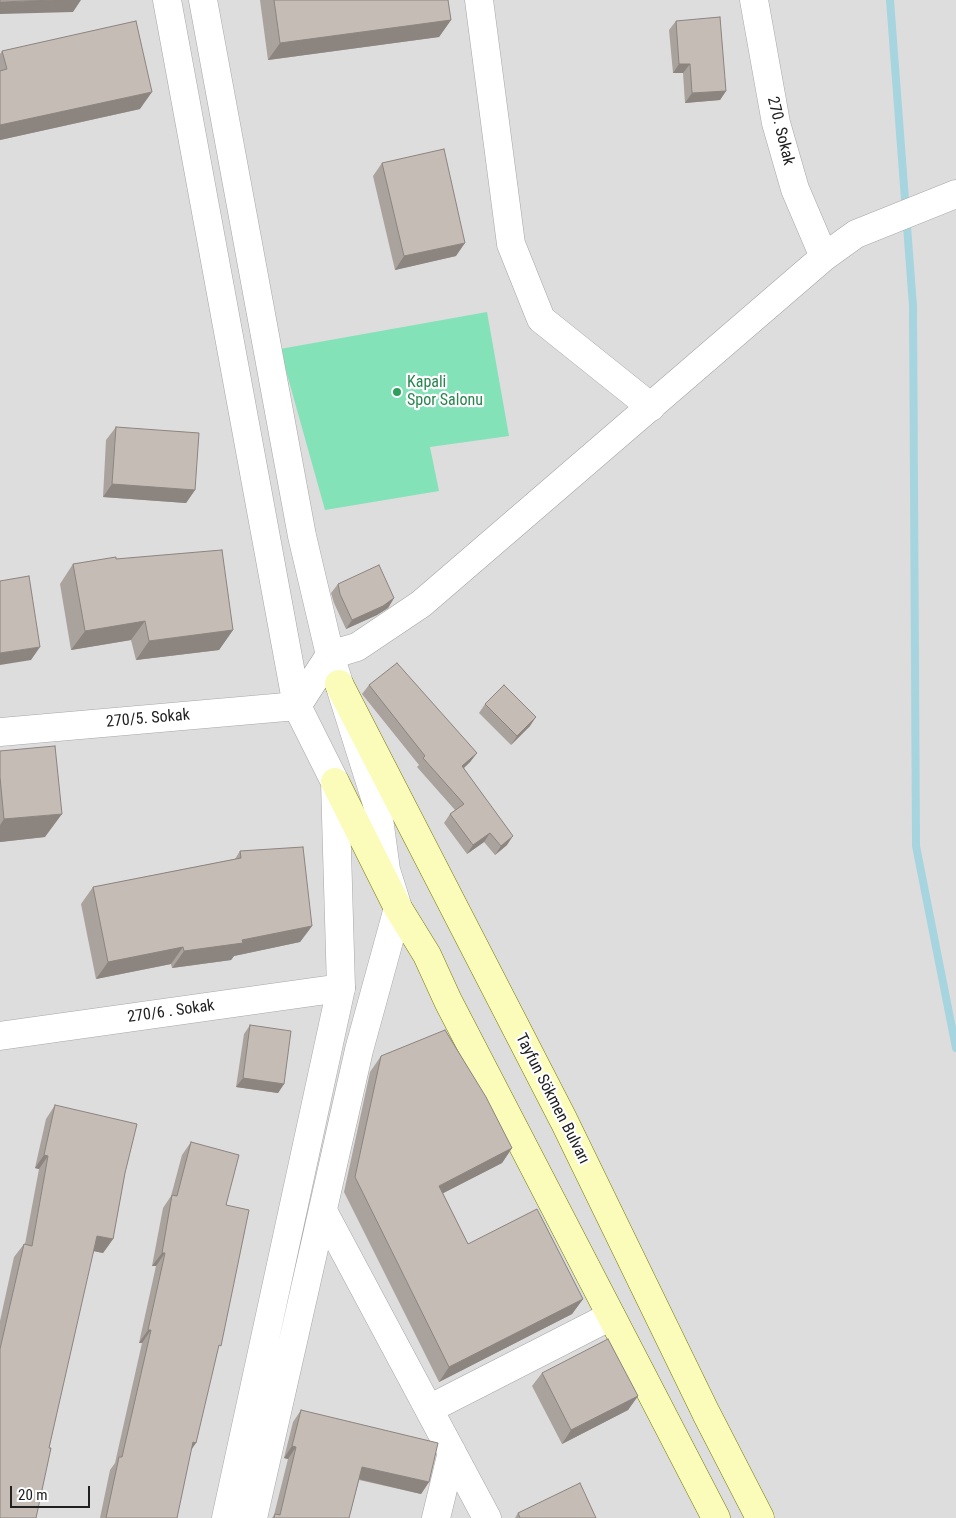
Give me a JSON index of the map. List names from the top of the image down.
{
  "streets": {
    "main road": ["Tayfun Sökmen Bulvarı"],
    "street": ["270. Sokak", "270/5. Sokak", "270/6 . Sokak"]
  },
  "places": ["Kapali Spor Salonu"],
  "scale_bar": "20 m"
}
